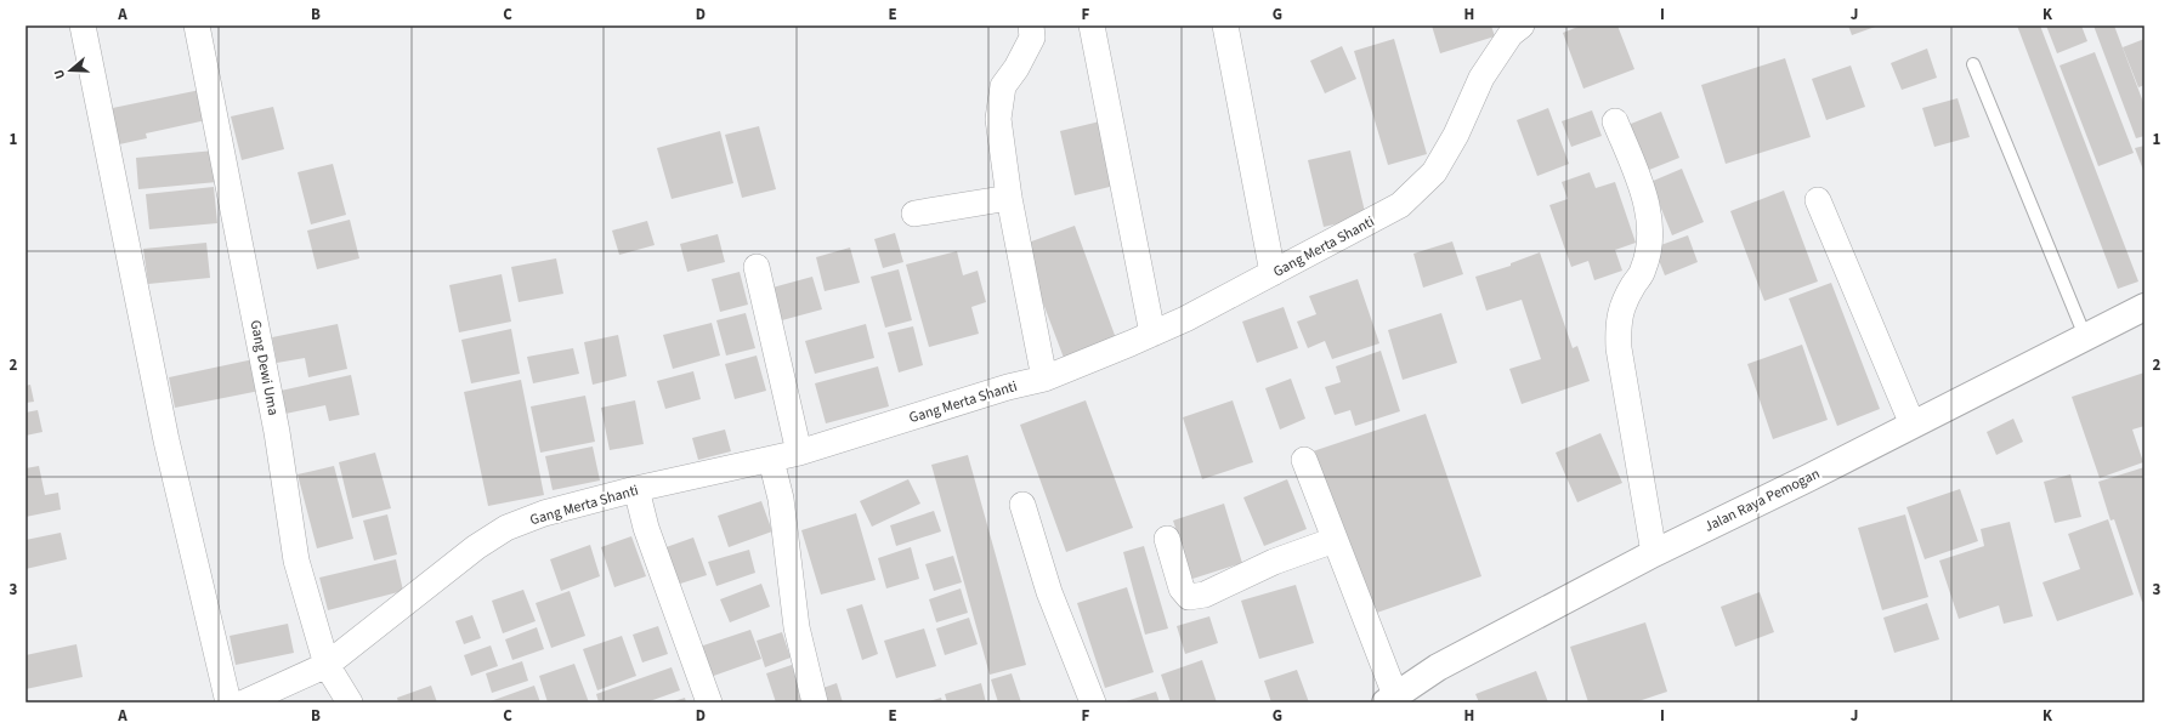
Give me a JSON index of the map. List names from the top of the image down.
{
  "streets": {
    "street": ["Gang Merta Shanti", "Gang Dewi Uma", "Jalan Raya Pemogan"]
  },
  "crossings": [
    ["Gang Merta Shanti", "Gang Dewi Uma"]
  ],
  "north": "left",
  "grid": {
    "columns": [
      "A",
      "B",
      "C",
      "D",
      "E",
      "F",
      "G",
      "H",
      "I",
      "J",
      "K"
    ],
    "rows": ["1", "2", "3"]
  }
}
